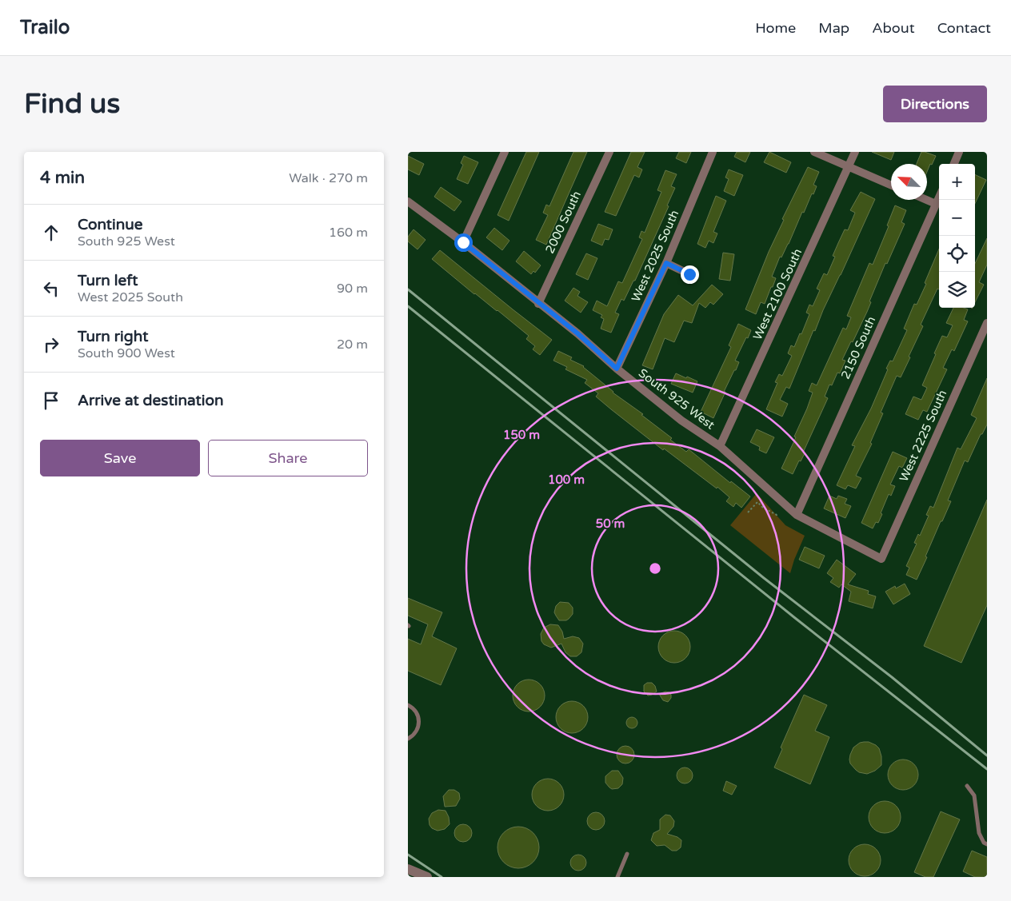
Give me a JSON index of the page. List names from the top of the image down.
{
  "streets": {
    "street": [
      "2000 South",
      "West 2025 South",
      "West 2100 South",
      "2150 South",
      "South 925 West",
      "West 2225 South"
    ]
  },
  "crossings": [
    ["2000 South", "South 925 West"],
    ["West 2025 South", "South 925 West"],
    ["West 2100 South", "South 925 West"],
    ["2150 South", "South 925 West"],
    ["South 925 West", "West 2225 South"]
  ],
  "north": "top left",
  "page": {
    "header": "Trailo",
    "nav": [
      "Home",
      "Map",
      "About",
      "Contact"
    ],
    "buttons": [
      "Directions",
      ["Save", "Share"]
    ],
    "title": "Find us",
    "heading": ["4 min", "Walk · 270 m"],
    "map_buttons": ["+", "−"],
    "list": [
      ["Continue", "South 925 West", "160 m"],
      ["Turn left", "West 2025 South", "90 m"],
      ["Turn right", "South 900 West", "20 m"],
      "Arrive at destination"
    ]
  },
  "rings": ["150 m", "100 m", "50 m"]
}
